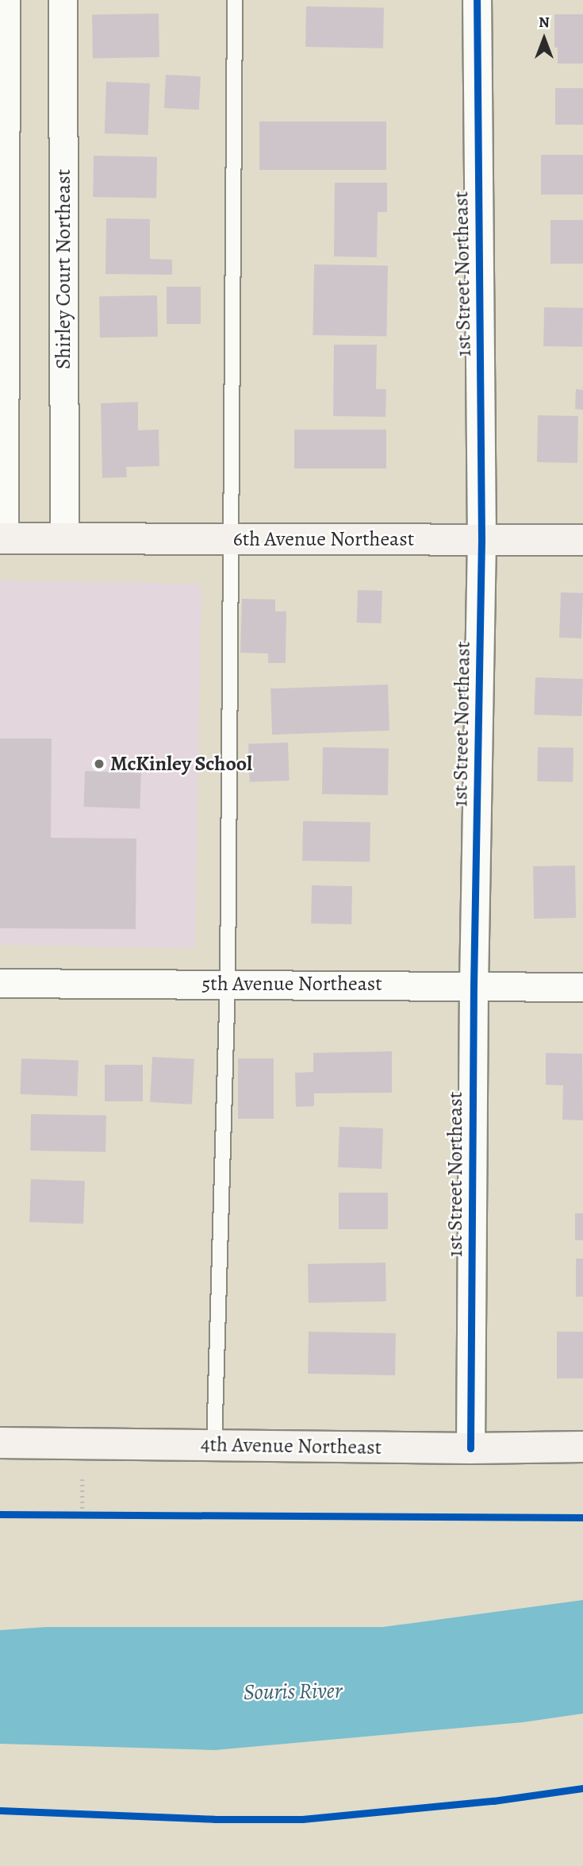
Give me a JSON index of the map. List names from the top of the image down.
{
  "streets": {
    "street": [
      "Shirley Court Northeast",
      "1st Street Northeast",
      "6th Avenue Northeast",
      "5th Avenue Northeast",
      "4th Avenue Northeast"
    ]
  },
  "crossings": [
    ["Shirley Court Northeast", "6th Avenue Northeast"],
    ["1st Street Northeast", "6th Avenue Northeast"],
    ["1st Street Northeast", "5th Avenue Northeast"],
    ["1st Street Northeast", "4th Avenue Northeast"]
  ],
  "water": ["Souris River"],
  "places": ["McKinley School"],
  "north": "top"
}
